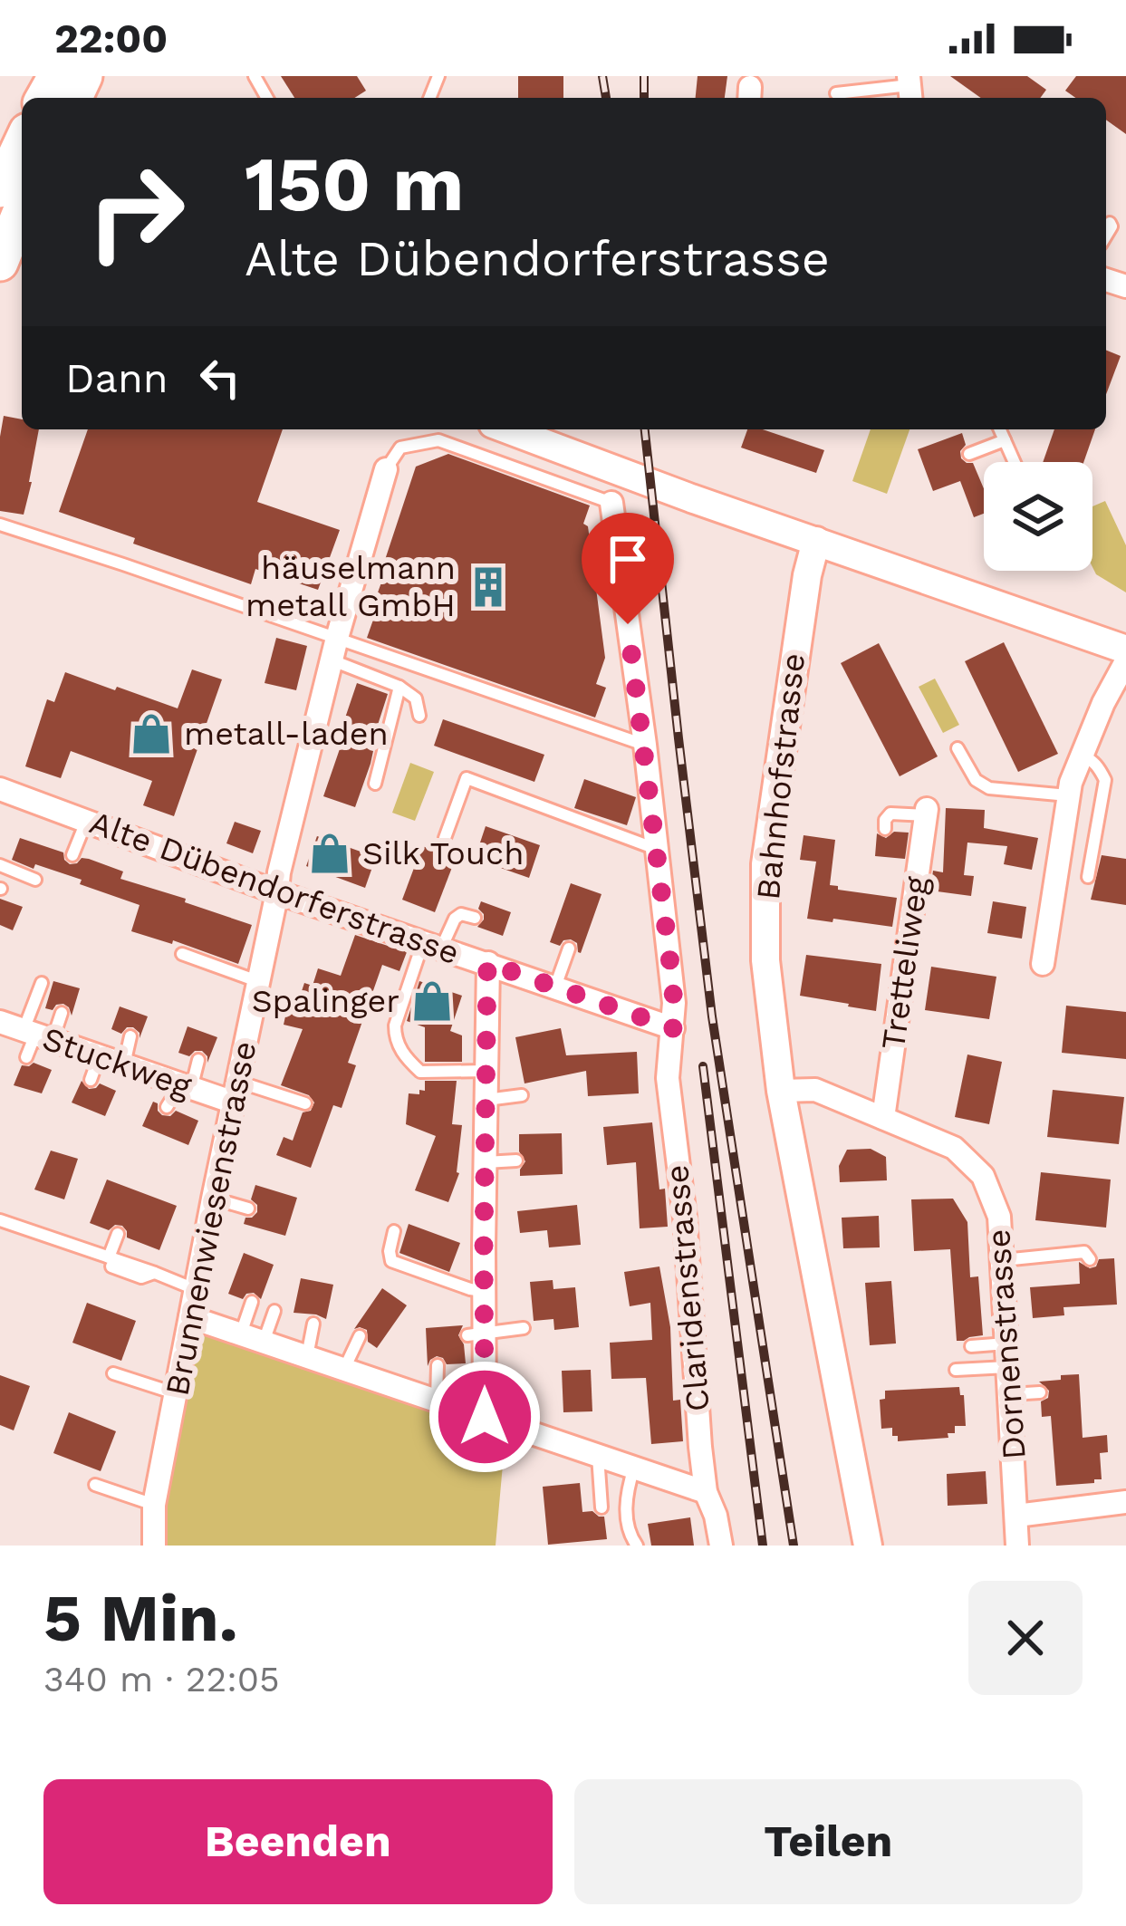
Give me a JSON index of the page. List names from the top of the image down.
{
  "streets": {
    "street": [
      "Bahnhofstrasse",
      "Alte Dübendorferstrasse",
      "Tretteliweg",
      "Stuckweg",
      "Brunnenwiesenstrasse",
      "Claridenstrasse",
      "Dornenstrasse"
    ]
  },
  "crossings": [
    ["Bahnhofstrasse", "Dornenstrasse"],
    ["Alte Dübendorferstrasse", "Brunnenwiesenstrasse"],
    ["Alte Dübendorferstrasse", "Claridenstrasse"],
    ["Tretteliweg", "Dornenstrasse"],
    ["Stuckweg", "Brunnenwiesenstrasse"]
  ],
  "places": {
    "building": ["häuselmann metall GmbH"],
    "shop": ["metall-laden", "Silk Touch", "Spalinger"]
  },
  "page": {
    "status": "22:00",
    "turn": ["150 m", "Alte Dübendorferstrasse"],
    "then": "Dann",
    "heading": ["5 Min.", "340 m · 22:05"],
    "buttons": ["Beenden", "Teilen"]
  }
}
